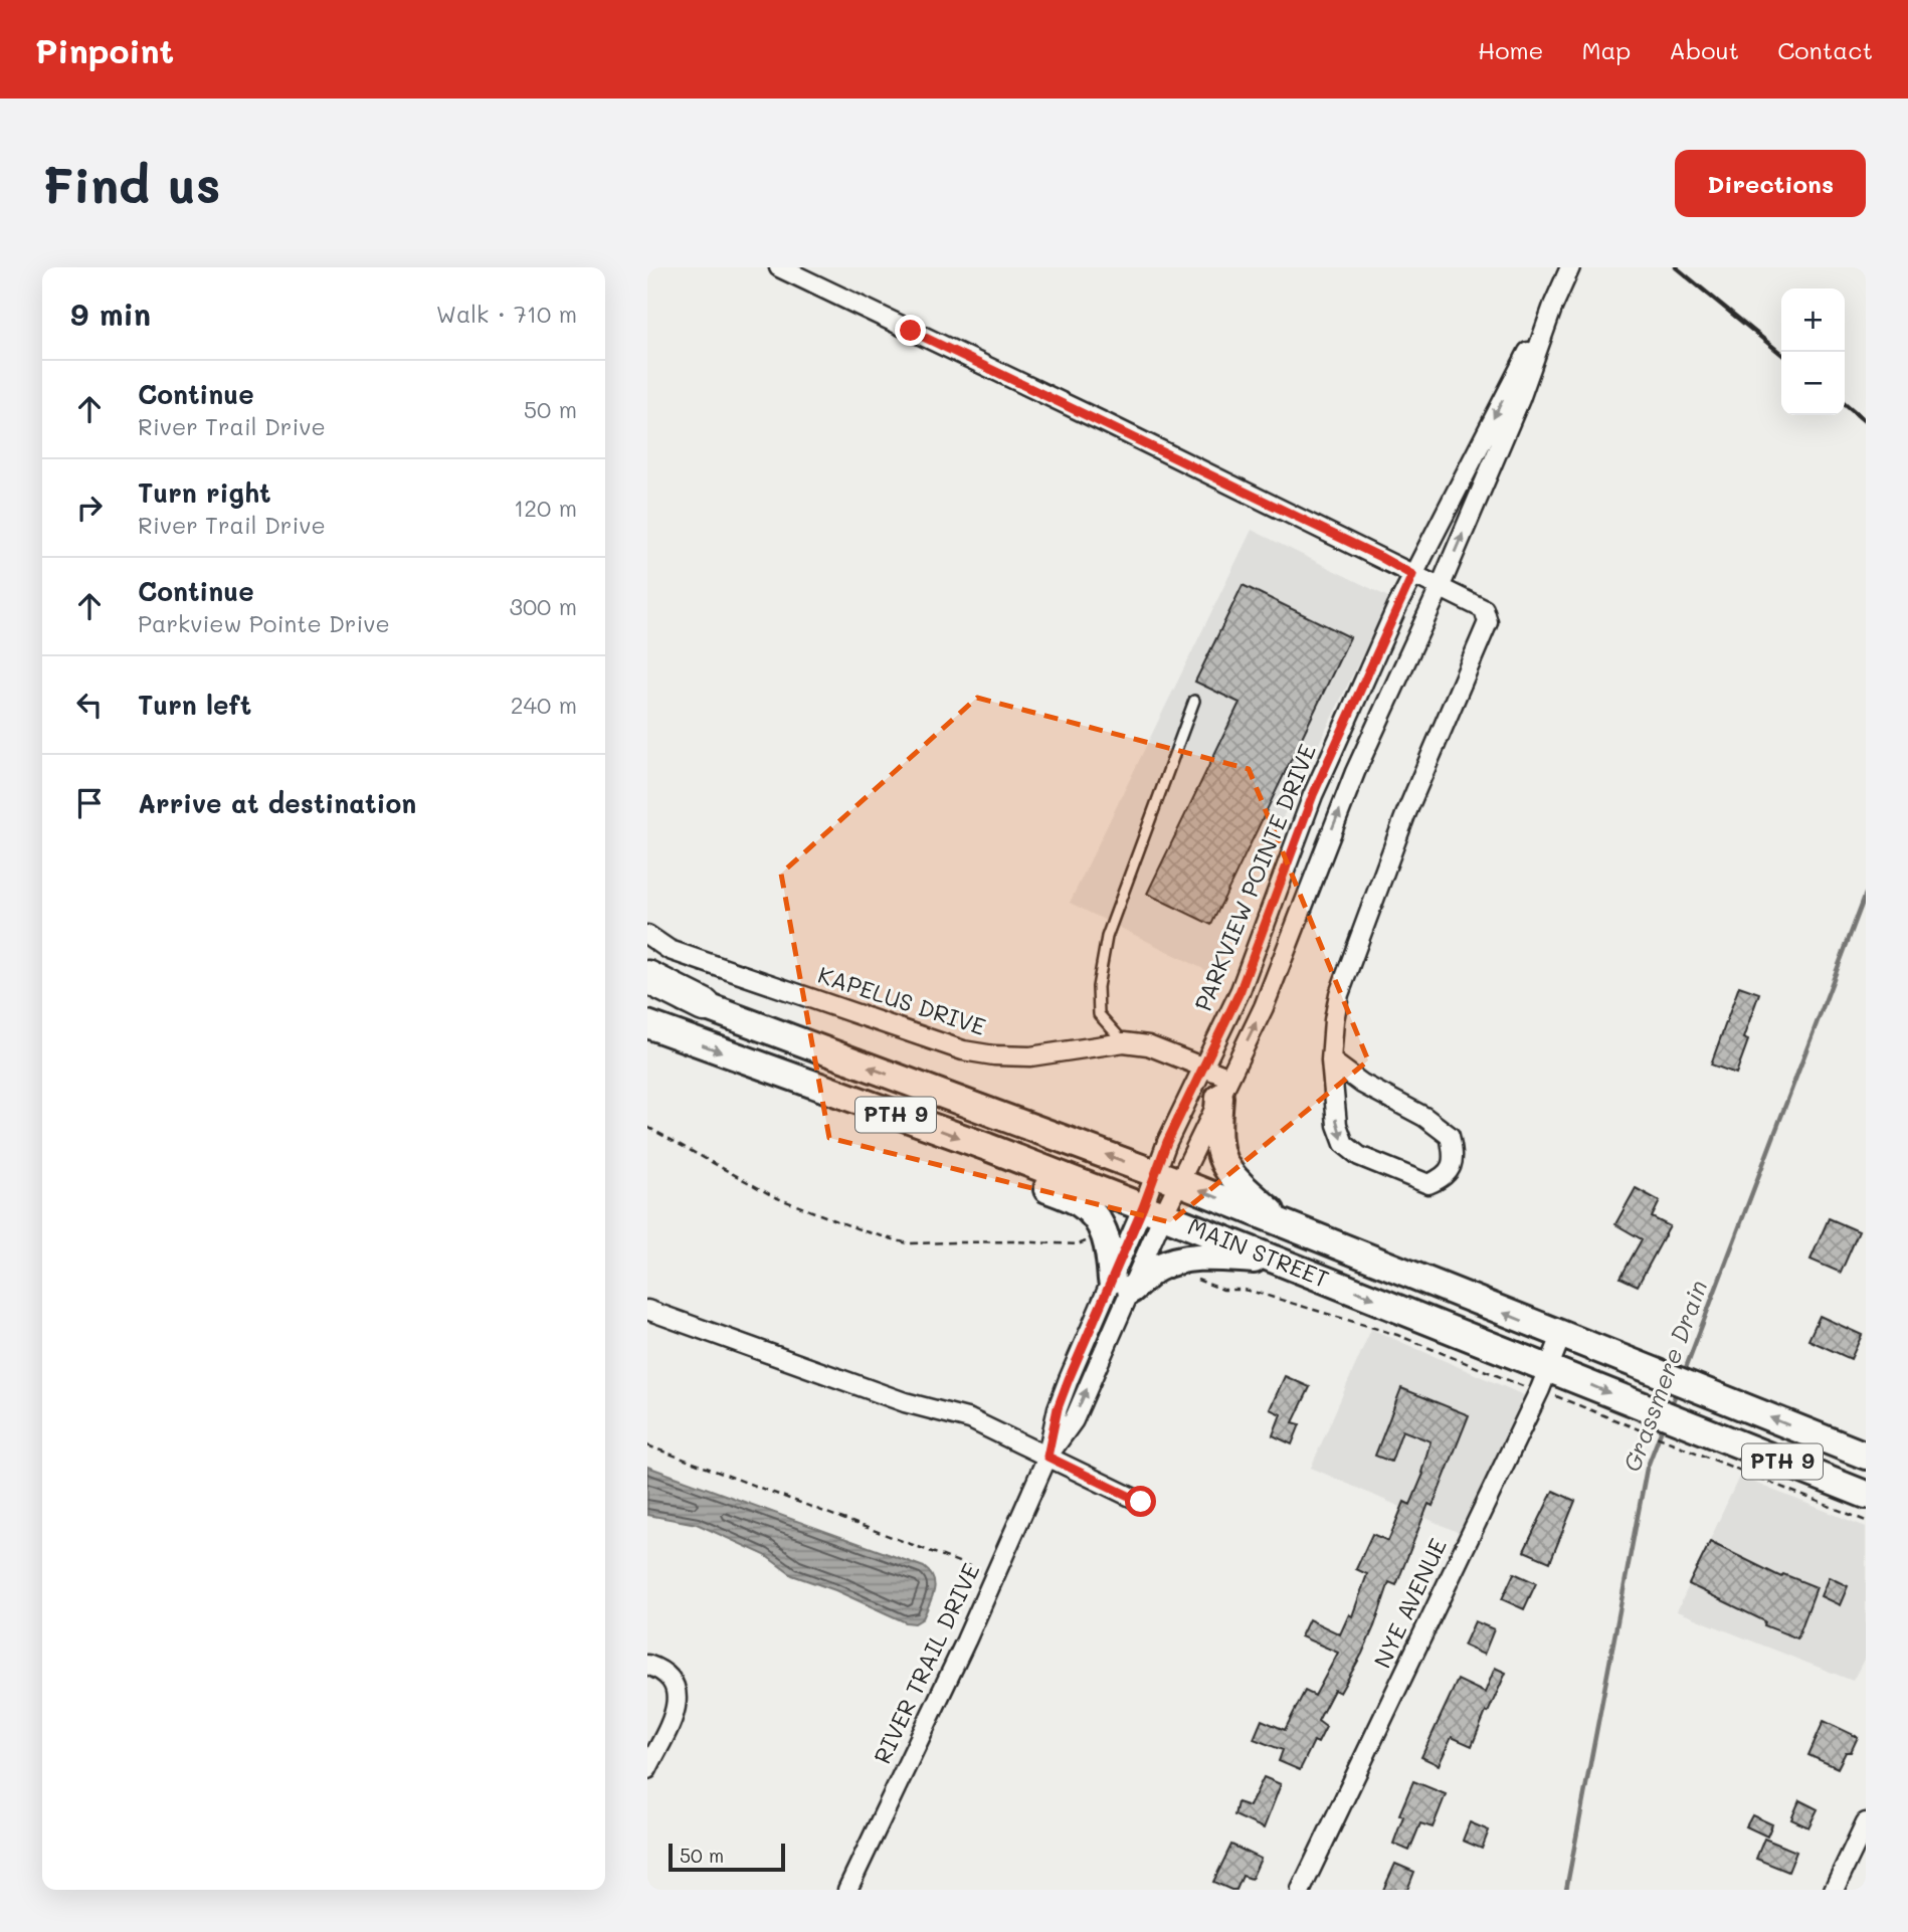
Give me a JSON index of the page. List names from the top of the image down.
{
  "streets": {
    "main road": ["PTH 9", "MAIN STREET"],
    "street": [
      "PARKVIEW POINTE DRIVE",
      "KAPELUS DRIVE",
      "NYE AVENUE",
      "RIVER TRAIL DRIVE"
    ]
  },
  "crossings": [
    ["PARKVIEW POINTE DRIVE", "KAPELUS DRIVE"],
    ["PARKVIEW POINTE DRIVE", "MAIN STREET"],
    ["PARKVIEW POINTE DRIVE", "RIVER TRAIL DRIVE"],
    ["MAIN STREET", "NYE AVENUE"],
    ["MAIN STREET", "RIVER TRAIL DRIVE"]
  ],
  "water": ["Grassmere Drain"],
  "scale_bar": "50 m",
  "page": {
    "header": "Pinpoint",
    "nav": [
      "Home",
      "Map",
      "About",
      "Contact"
    ],
    "buttons": "Directions",
    "title": "Find us",
    "heading": ["9 min", "Walk · 710 m"],
    "map_buttons": ["+", "−"],
    "list": [
      ["Continue", "River Trail Drive", "50 m"],
      ["Turn right", "River Trail Drive", "120 m"],
      ["Continue", "Parkview Pointe Drive", "300 m"],
      ["Turn left", "240 m"],
      "Arrive at destination"
    ],
    "scale": "50 m"
  }
}
